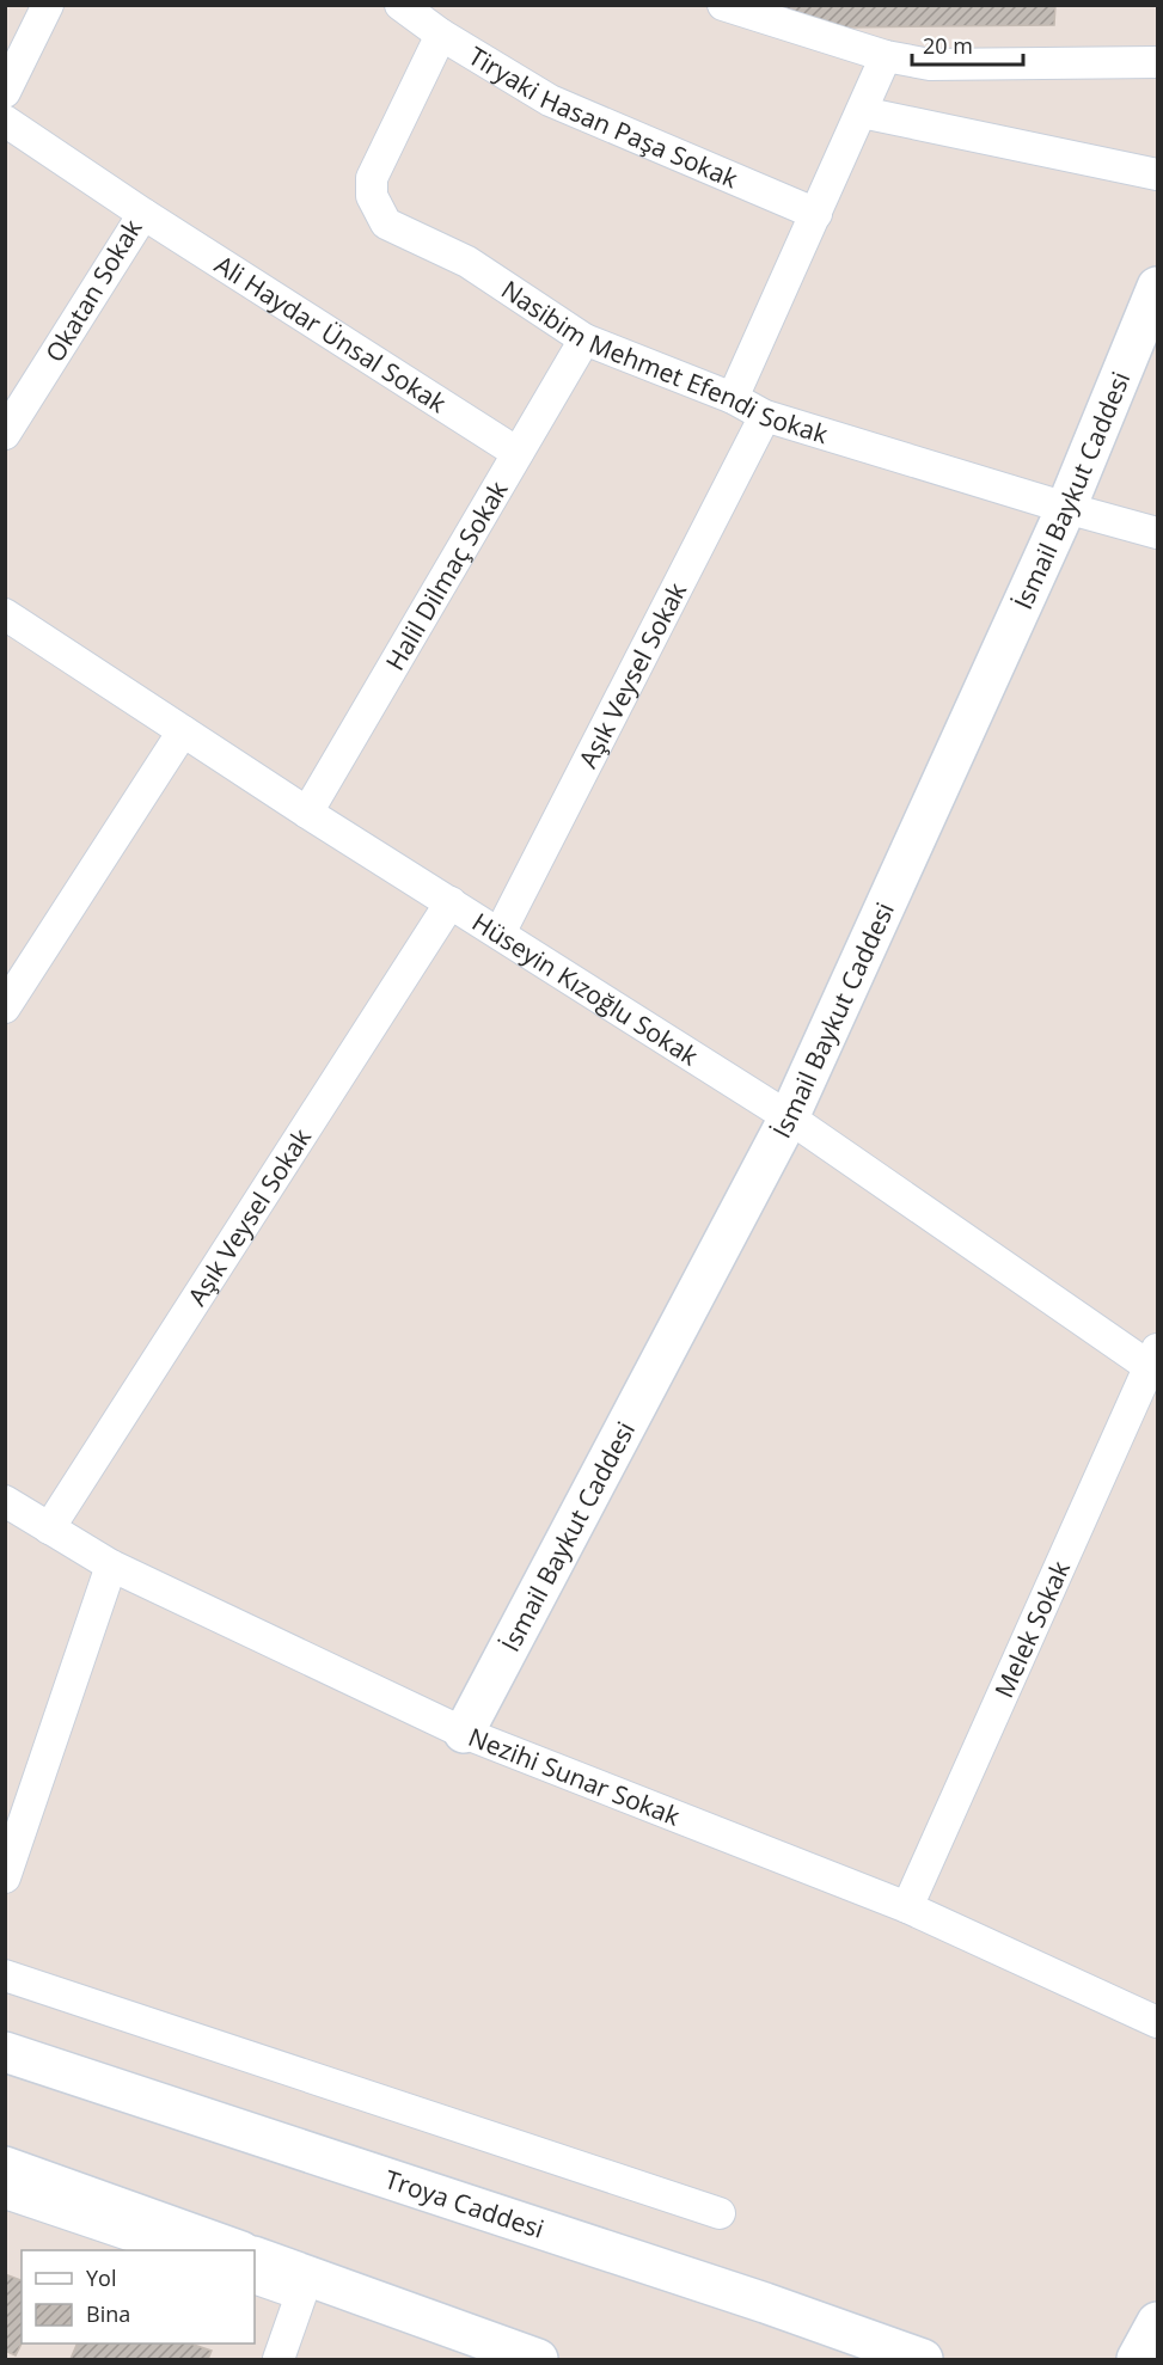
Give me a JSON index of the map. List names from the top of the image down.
{
  "streets": {
    "street": [
      "Tiryaki Hasan Paşa Sokak",
      "Okatan Sokak",
      "Ali Haydar Ünsal Sokak",
      "Nasibim Mehmet Efendi Sokak",
      "İsmail Baykut Caddesi",
      "Halil Dilmaç Sokak",
      "Aşık Veysel Sokak",
      "Hüseyin Kızoğlu Sokak",
      "Melek Sokak",
      "Nezihi Sunar Sokak",
      "Troya Caddesi"
    ]
  },
  "crossings": [
    ["Tiryaki Hasan Paşa Sokak", "Nasibim Mehmet Efendi Sokak"],
    ["Okatan Sokak", "Ali Haydar Ünsal Sokak"],
    ["Ali Haydar Ünsal Sokak", "Halil Dilmaç Sokak"],
    ["Nasibim Mehmet Efendi Sokak", "İsmail Baykut Caddesi"],
    ["Nasibim Mehmet Efendi Sokak", "Halil Dilmaç Sokak"],
    ["Nasibim Mehmet Efendi Sokak", "Aşık Veysel Sokak"],
    ["İsmail Baykut Caddesi", "Hüseyin Kızoğlu Sokak"],
    ["İsmail Baykut Caddesi", "Nezihi Sunar Sokak"],
    ["Halil Dilmaç Sokak", "Hüseyin Kızoğlu Sokak"],
    ["Aşık Veysel Sokak", "Hüseyin Kızoğlu Sokak"],
    ["Aşık Veysel Sokak", "Nezihi Sunar Sokak"],
    ["Hüseyin Kızoğlu Sokak", "Melek Sokak"],
    ["Melek Sokak", "Nezihi Sunar Sokak"]
  ],
  "legend": ["Yol", "Bina"],
  "scale_bar": "20 m"
}
